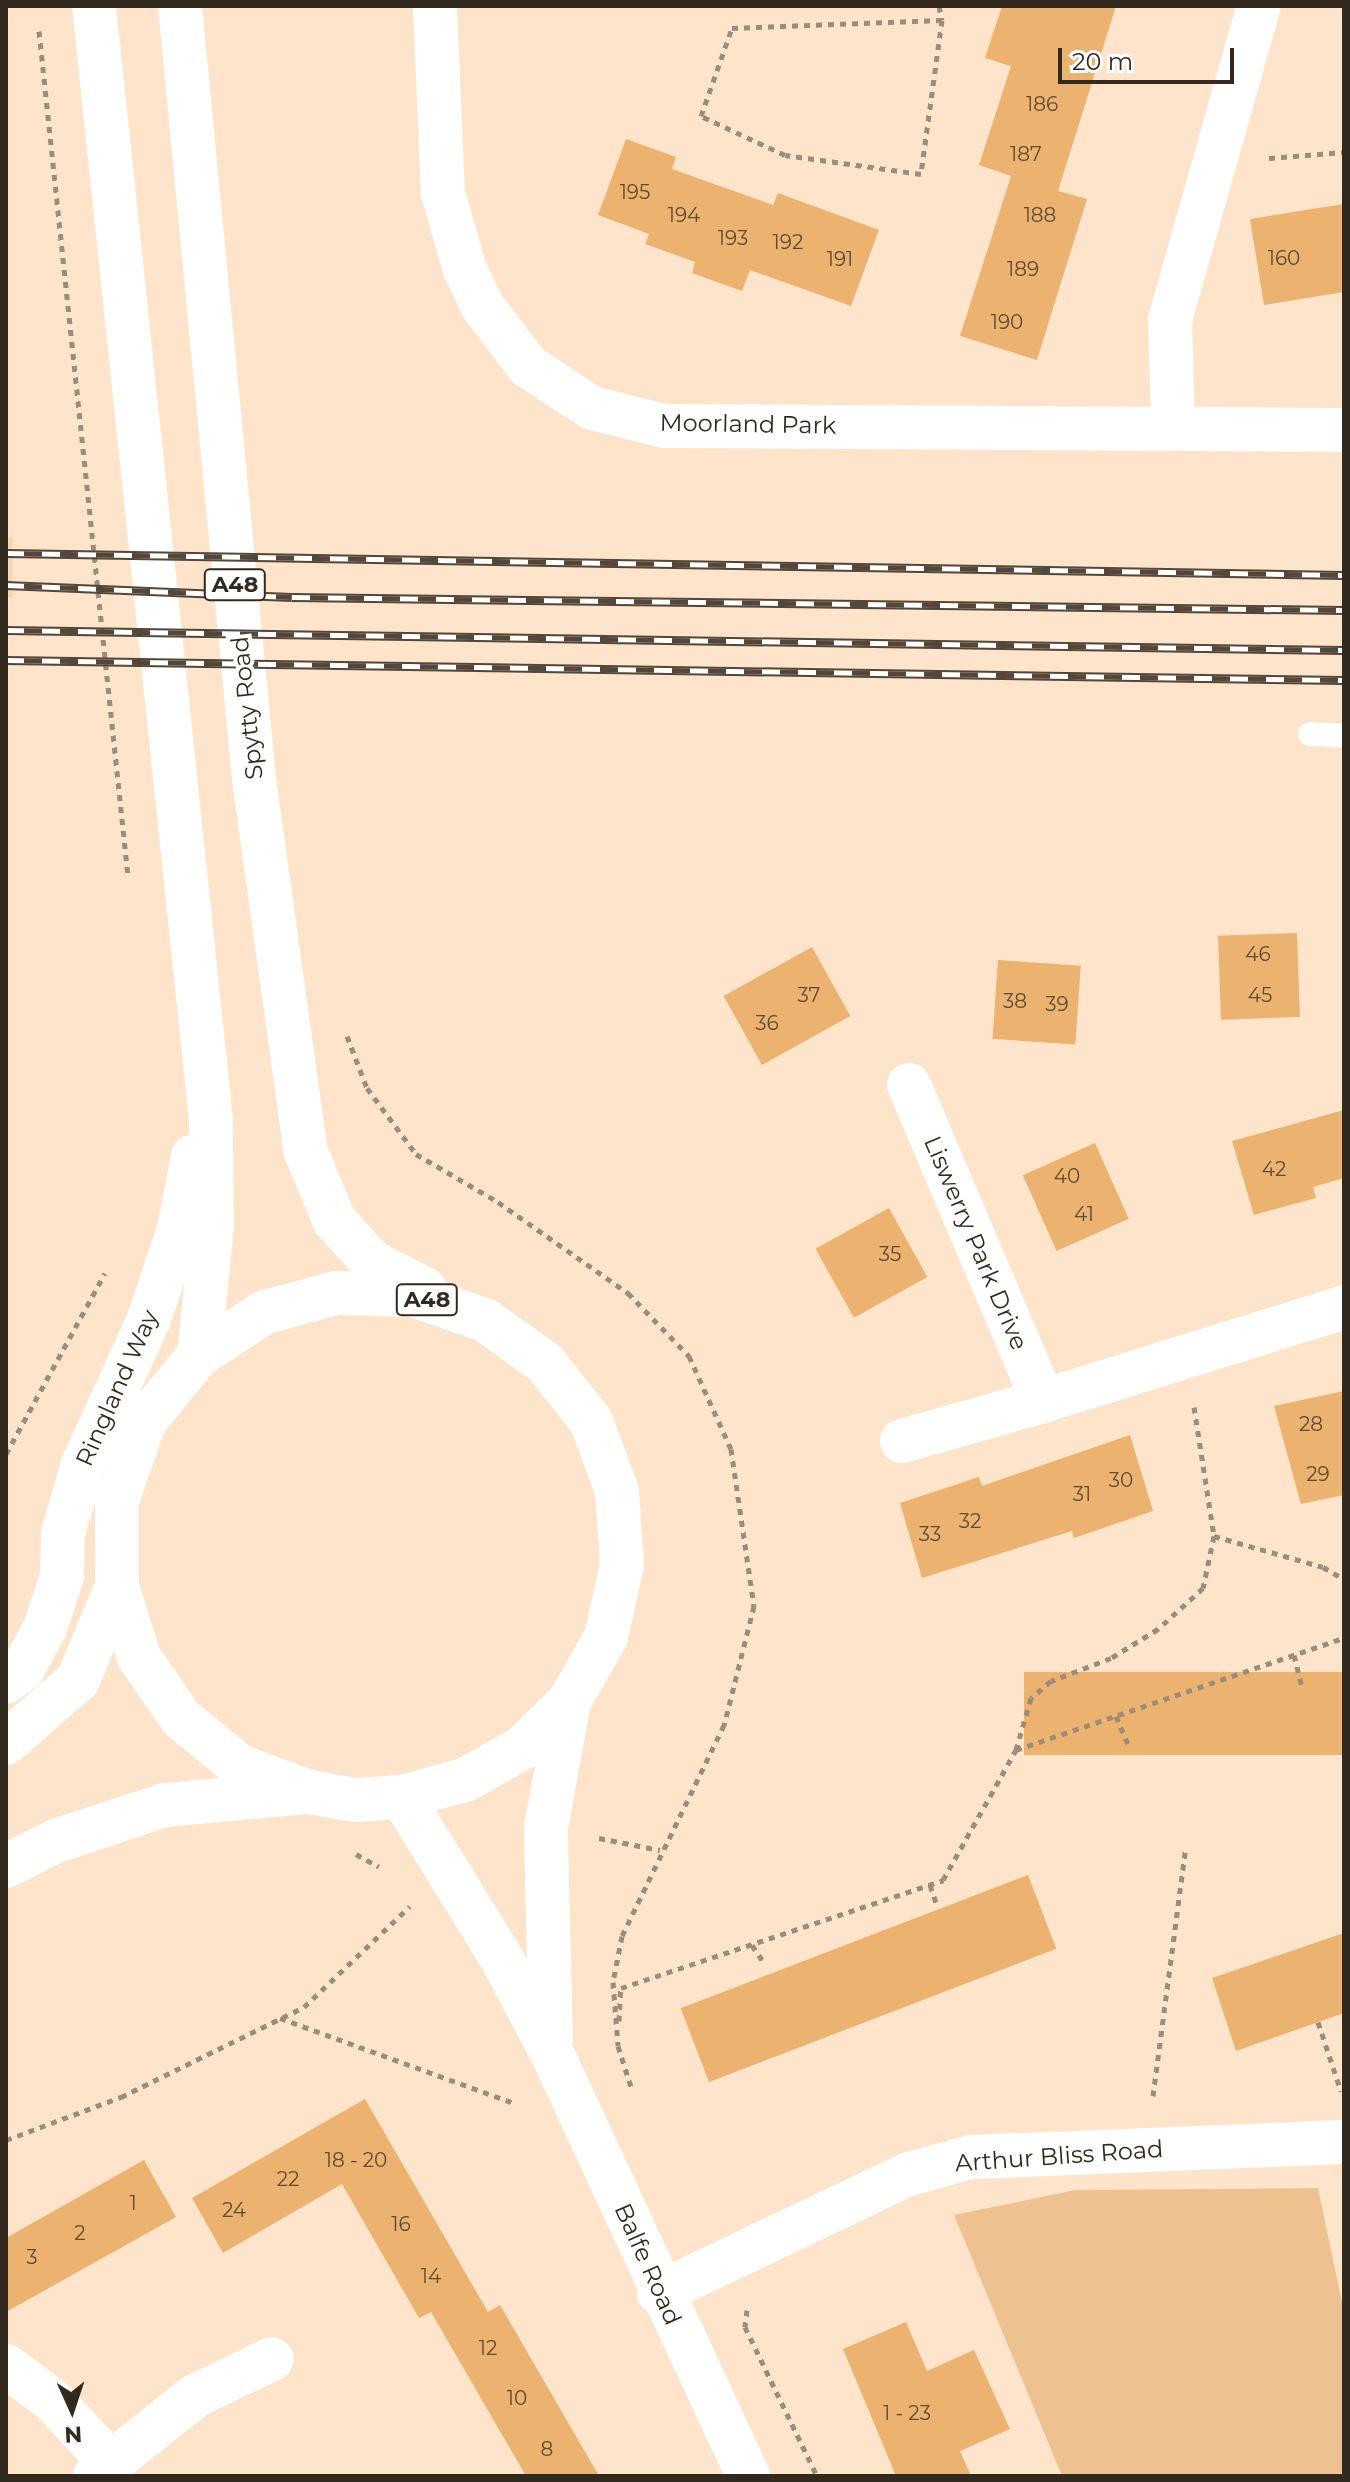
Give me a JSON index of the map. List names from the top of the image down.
{
  "streets": {
    "main road": [
      "Moorland Park",
      "A48",
      "Spytty Road",
      "Liswerry Park Drive",
      "Ringland Way",
      "Arthur Bliss Road",
      "Balfe Road"
    ]
  },
  "crossings": [
    ["A48", "Balfe Road"],
    ["Spytty Road", "Balfe Road"],
    ["Arthur Bliss Road", "Balfe Road"]
  ],
  "house_numbers": [
    "186",
    "187",
    "195",
    "194",
    "188",
    "193",
    "192",
    "160",
    "191",
    "189",
    "190",
    "46",
    "37",
    "45",
    "38",
    "39",
    "36",
    "42",
    "40",
    "41",
    "35",
    "28",
    "29",
    "30",
    "31",
    "32",
    "33",
    "18 - 20",
    "22",
    "1",
    "24",
    "16",
    "2",
    "3",
    "14",
    "12",
    "10",
    "1 - 23",
    "8"
  ],
  "scale_bar": "20 m",
  "north": "bottom"
}
